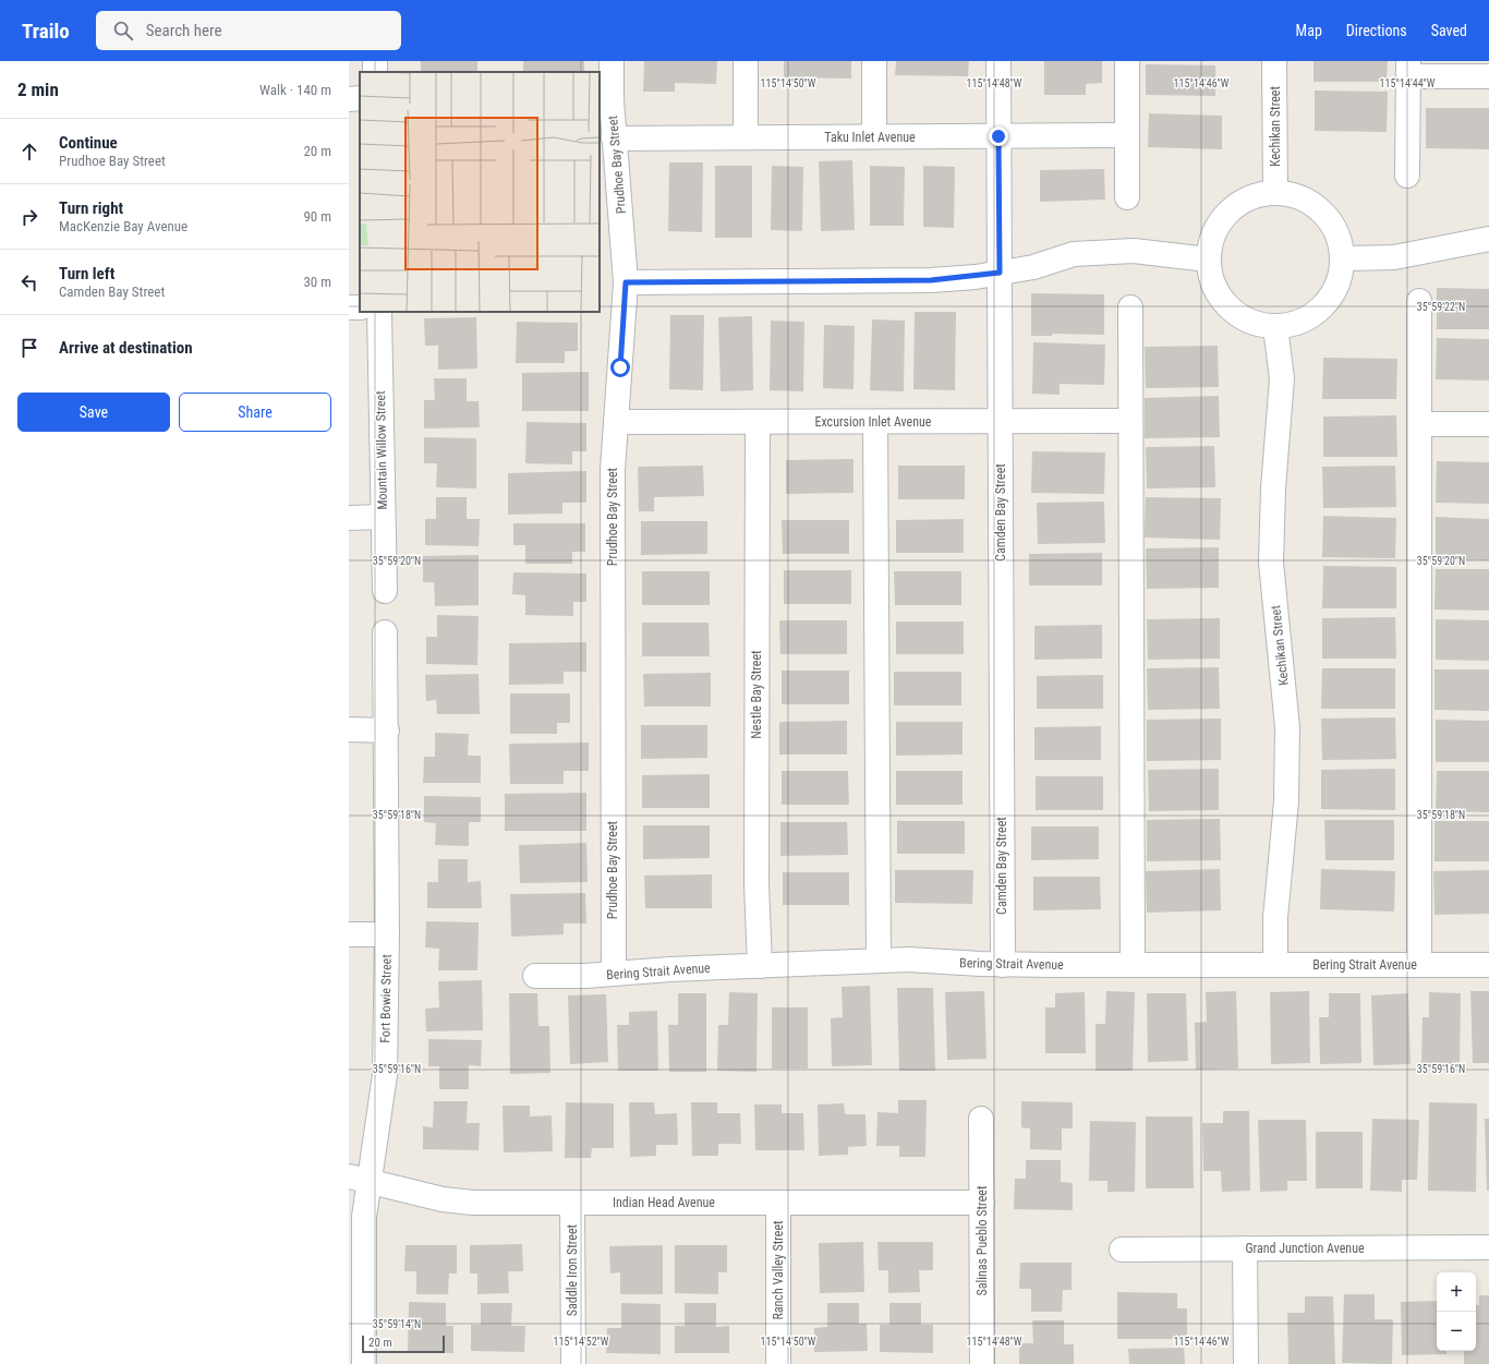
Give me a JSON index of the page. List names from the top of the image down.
{
  "streets": {
    "street": [
      "Kechikan Street",
      "Taku Inlet Avenue",
      "Prudhoe Bay Street",
      "Excursion Inlet Avenue",
      "Mountain Willow Street",
      "Camden Bay Street",
      "Nestle Bay Street",
      "Bering Strait Avenue",
      "Fort Bowie Street",
      "Indian Head Avenue",
      "Salinas Pueblo Street",
      "Grand Junction Avenue",
      "Saddle Iron Street",
      "Ranch Valley Street"
    ]
  },
  "crossings": [
    ["Kechikan Street", "Bering Strait Avenue"],
    ["Taku Inlet Avenue", "Prudhoe Bay Street"],
    ["Taku Inlet Avenue", "Camden Bay Street"],
    ["Prudhoe Bay Street", "Excursion Inlet Avenue"],
    ["Prudhoe Bay Street", "Bering Strait Avenue"],
    ["Excursion Inlet Avenue", "Camden Bay Street"],
    ["Excursion Inlet Avenue", "Nestle Bay Street"],
    ["Camden Bay Street", "Bering Strait Avenue"],
    ["Nestle Bay Street", "Bering Strait Avenue"],
    ["Fort Bowie Street", "Indian Head Avenue"],
    ["Indian Head Avenue", "Salinas Pueblo Street"],
    ["Indian Head Avenue", "Saddle Iron Street"],
    ["Indian Head Avenue", "Ranch Valley Street"]
  ],
  "scale_bar": "20 m",
  "page": {
    "header": "Trailo",
    "search": "Search here",
    "nav": ["Map", "Directions", "Saved"],
    "heading": ["2 min", "Walk · 140 m"],
    "list": [
      ["Continue", "Prudhoe Bay Street", "20 m"],
      ["Turn right", "MacKenzie Bay Avenue", "90 m"],
      ["Turn left", "Camden Bay Street", "30 m"],
      "Arrive at destination"
    ],
    "buttons": ["Save", "Share"],
    "map_buttons": ["+", "−"],
    "scale": "20 m"
  },
  "coordinates": [
    "115°14'50\"W",
    "115°14'48\"W",
    "115°14'46\"W",
    "115°14'44\"W",
    "35°59'22\"N",
    "35°59'20\"N",
    "35°59'18\"N",
    "35°59'16\"N",
    "35°59'14\"N",
    "115°14'52\"W"
  ]
}
